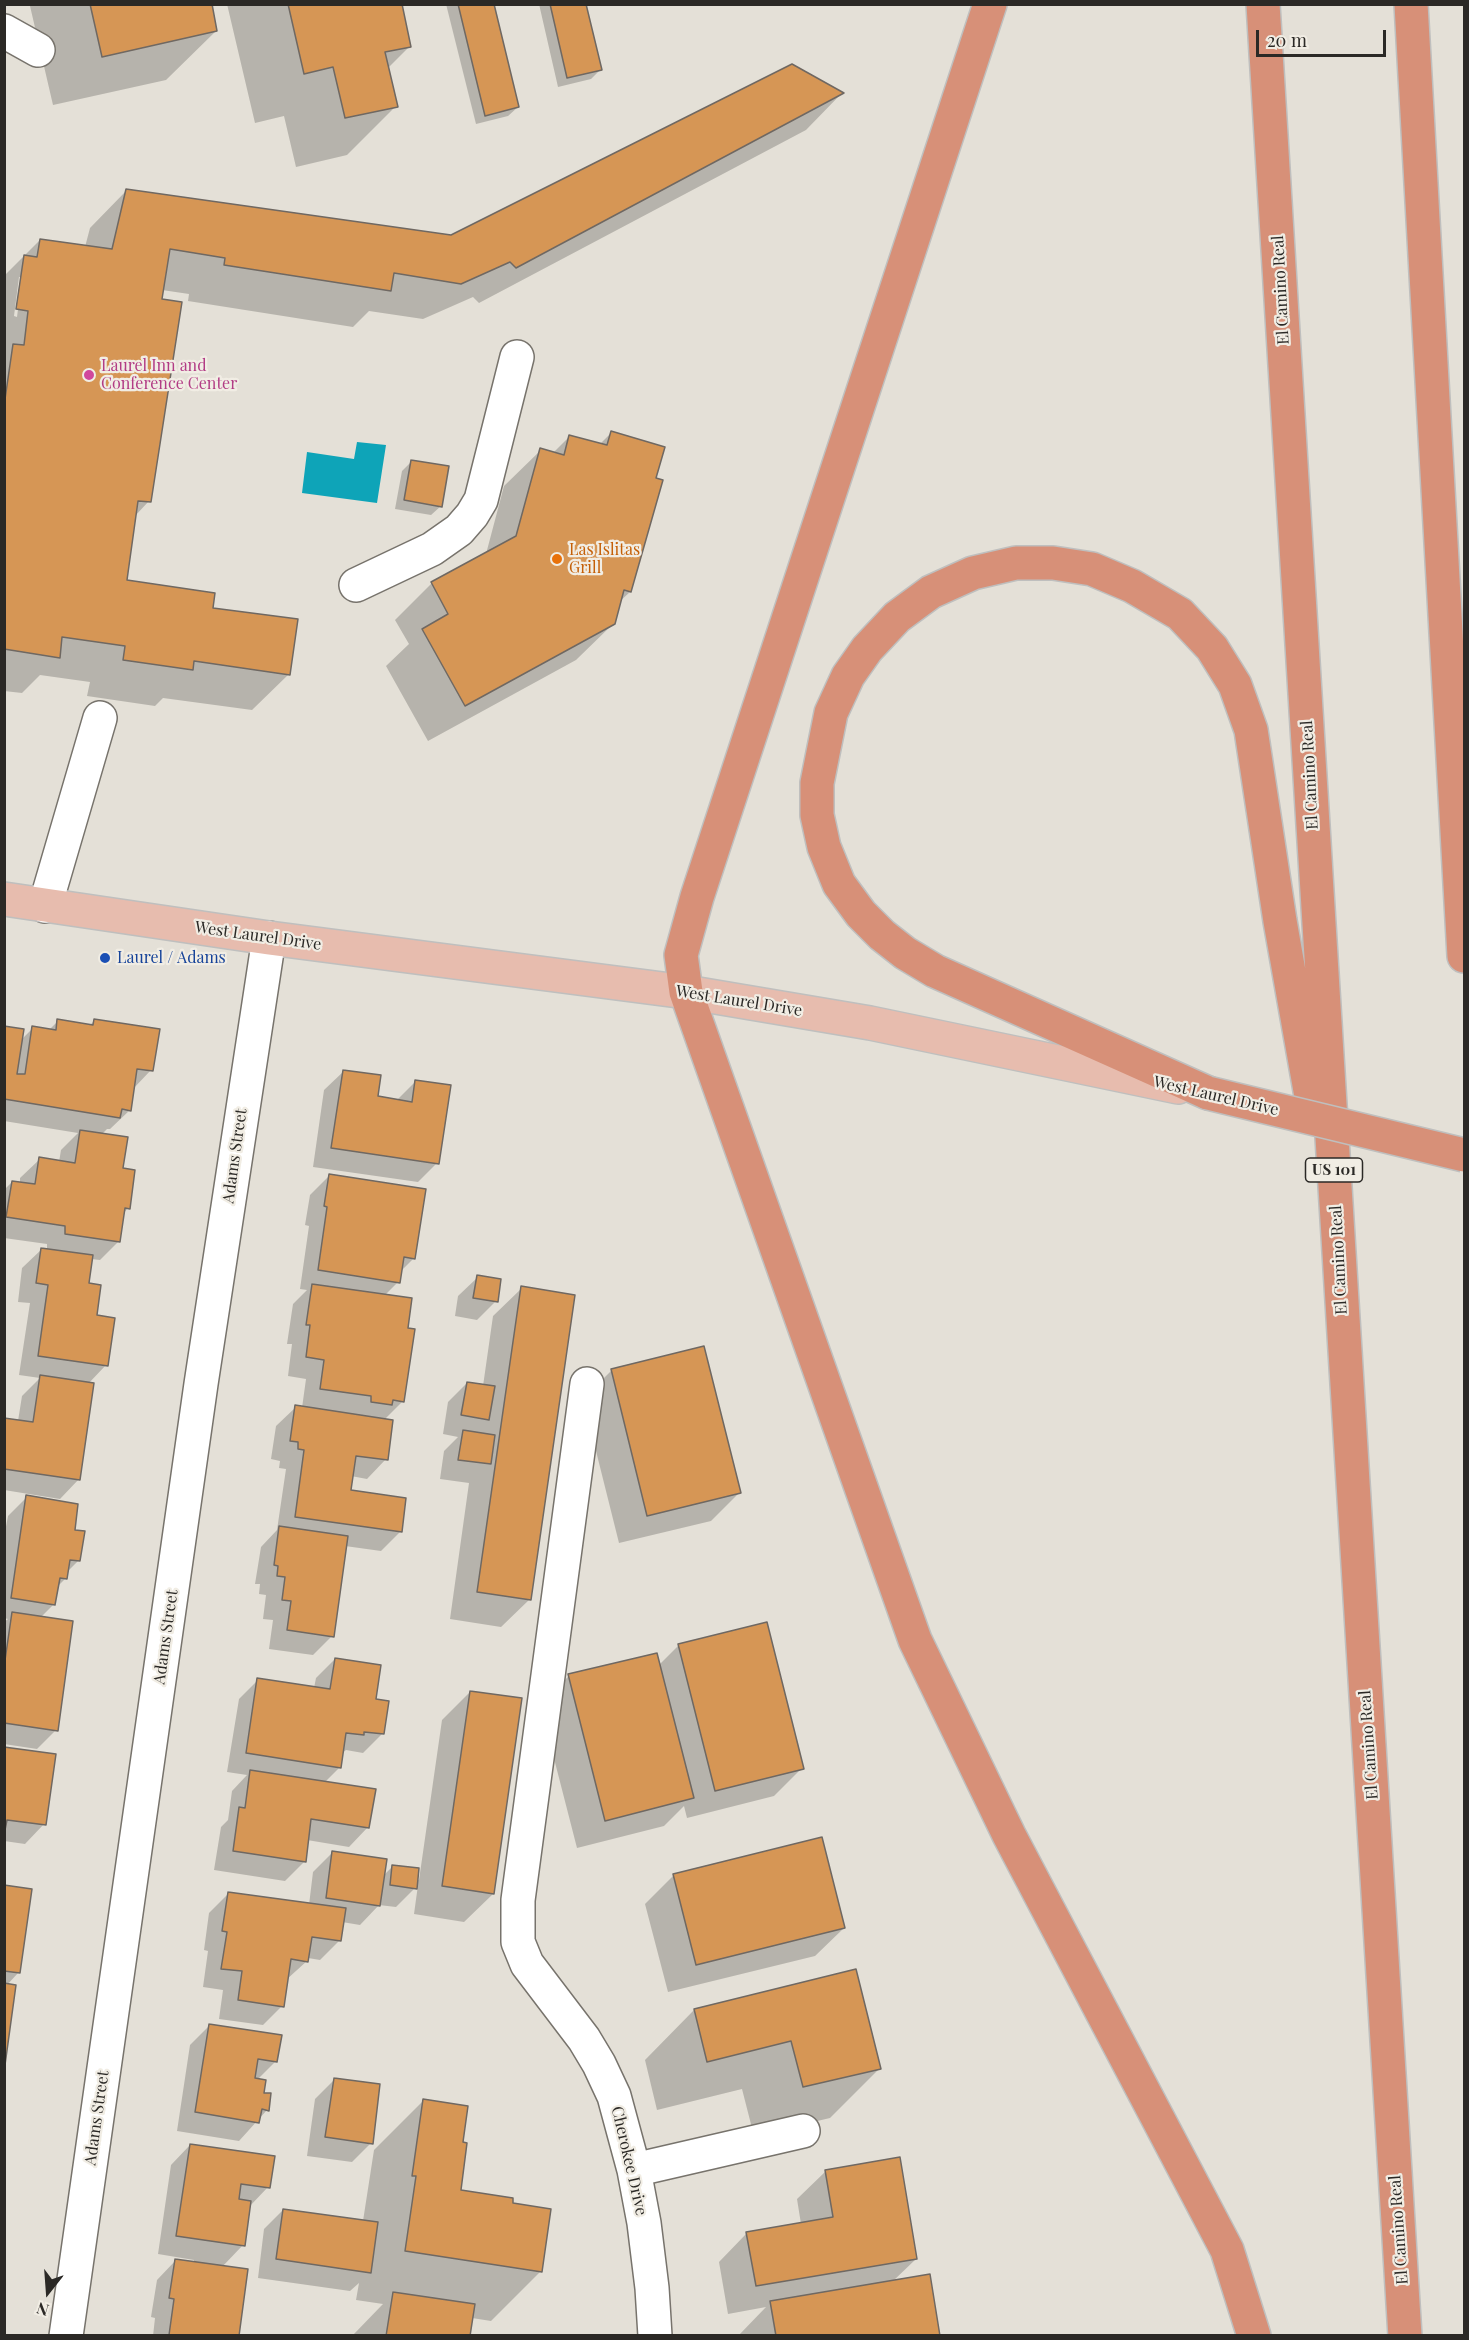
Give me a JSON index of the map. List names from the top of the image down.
{
  "streets": {
    "highway": ["El Camino Real", "West Laurel Drive", "US 101"],
    "street": ["Adams Street", "Cherokee Drive"]
  },
  "crossings": [
    ["West Laurel Drive", "Adams Street"]
  ],
  "places": ["Laurel Inn and Conference Center", "Las Islitas Grill", "Laurel / Adams"],
  "scale_bar": "20 m",
  "north": "bottom"
}
